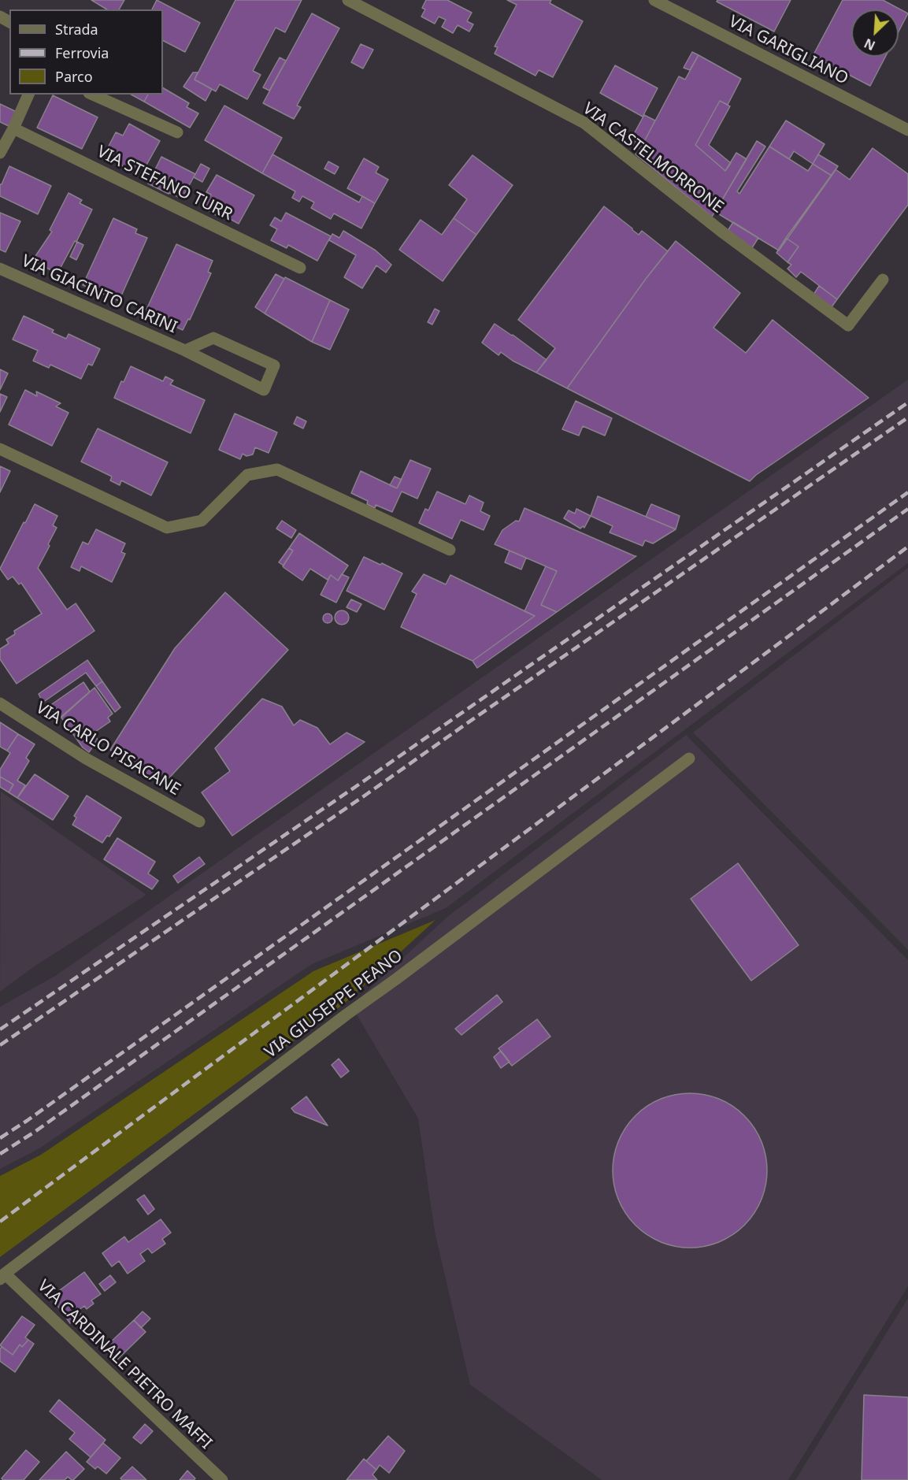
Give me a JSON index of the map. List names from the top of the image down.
{
  "streets": {
    "street": [
      "VIA GARIGLIANO",
      "VIA CASTELMORRONE",
      "VIA STEFANO TURR",
      "VIA GIACINTO CARINI",
      "VIA CARLO PISACANE",
      "VIA GIUSEPPE PEANO",
      "VIA CARDINALE PIETRO MAFFI"
    ]
  },
  "crossings": [
    ["VIA GIUSEPPE PEANO", "VIA CARDINALE PIETRO MAFFI"]
  ],
  "legend": ["Strada", "Ferrovia", "Parco"],
  "north": "bottom left"
}
